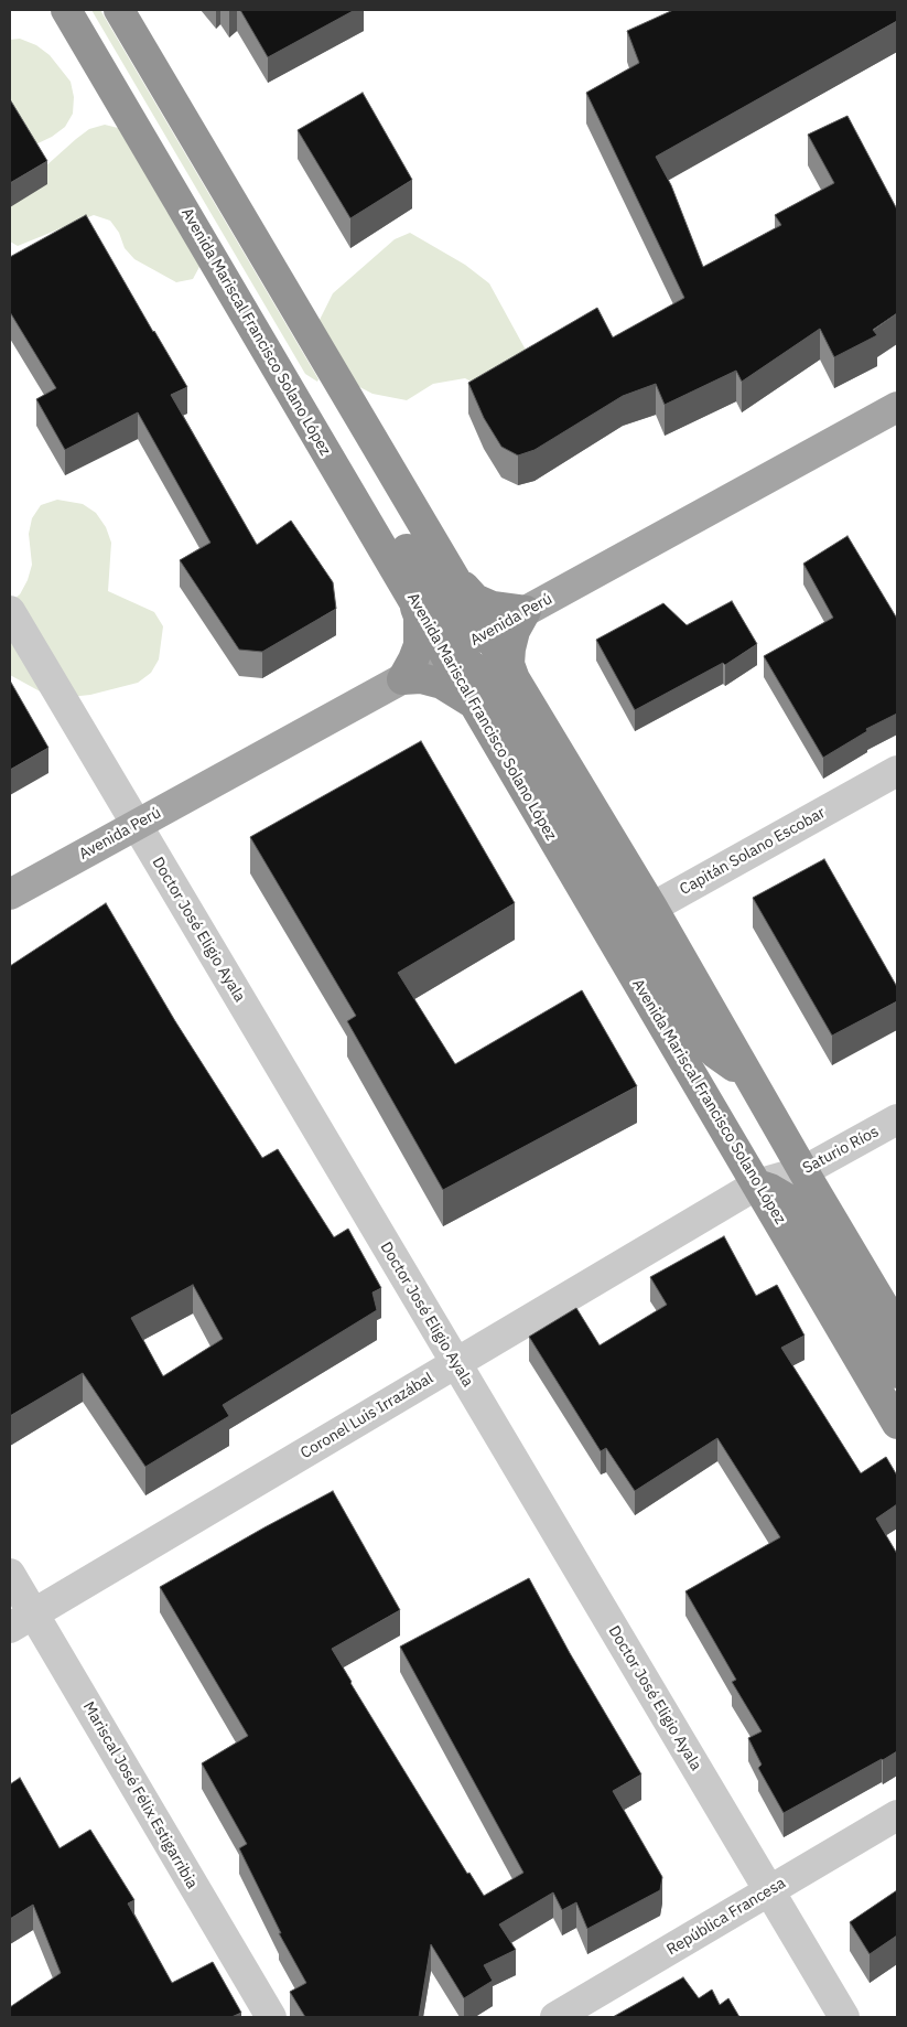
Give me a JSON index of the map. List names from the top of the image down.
{
  "streets": {
    "highway": ["Avenida Mariscal Francisco Solano López"],
    "main road": ["Avenida Perú"],
    "street": [
      "Capitán Solano Escobar",
      "Doctor José Eligio Ayala",
      "Saturio Ríos",
      "Coronel Luis Irrazábal",
      "Mariscal José Félix Estigarribia",
      "República Francesa"
    ]
  },
  "crossings": [
    ["Avenida Mariscal Francisco Solano López", "Avenida Perú"],
    ["Avenida Mariscal Francisco Solano López", "Capitán Solano Escobar"],
    ["Avenida Mariscal Francisco Solano López", "Saturio Ríos"],
    ["Avenida Mariscal Francisco Solano López", "Coronel Luis Irrazábal"],
    ["Avenida Perú", "Doctor José Eligio Ayala"],
    ["Doctor José Eligio Ayala", "Coronel Luis Irrazábal"],
    ["Doctor José Eligio Ayala", "República Francesa"],
    ["Saturio Ríos", "Coronel Luis Irrazábal"],
    ["Coronel Luis Irrazábal", "Mariscal José Félix Estigarribia"]
  ]
}
